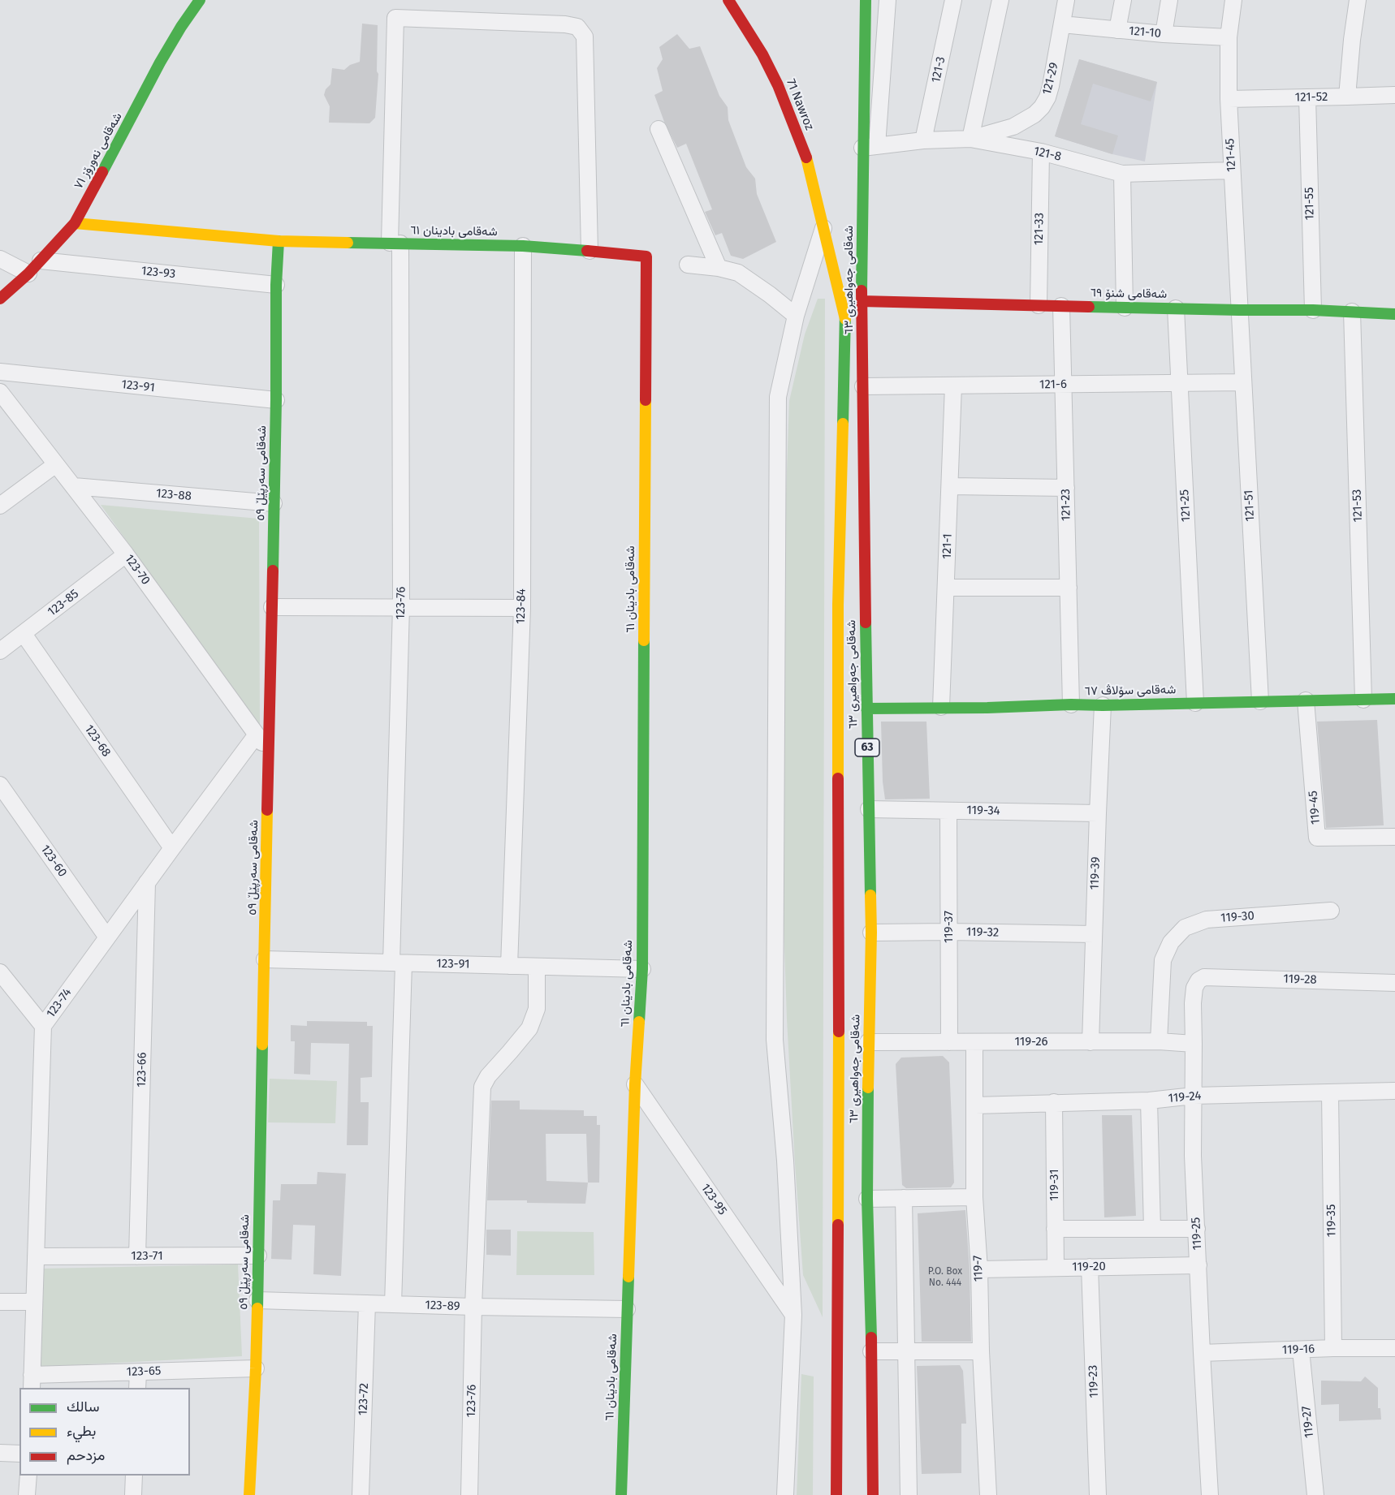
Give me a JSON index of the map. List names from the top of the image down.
{
  "streets": {
    "street": [
      "121-10",
      "121-3",
      "121-29",
      "121-52",
      "71 Nawroz",
      "شەقامی نەورۆز ٧١",
      "121-8",
      "121-45",
      "121-55",
      "121-33",
      "شەقامی بادینان ٦١",
      "123-93",
      "شەقامی جەواهیری ٦٣",
      "شەقامی شنۆ ٦٩",
      "121-6",
      "123-91",
      "شەقامی سەرپێڵ ٥٩",
      "123-88",
      "121-23",
      "121-25",
      "121-51",
      "121-53",
      "121-1",
      "123-70",
      "123-85",
      "123-76",
      "123-84",
      "شەقامی سۆلاڤ ٦٧",
      "123-68",
      "63",
      "119-45",
      "119-34",
      "123-60",
      "119-39",
      "119-30",
      "119-37",
      "119-32",
      "119-28",
      "123-74",
      "119-26",
      "123-66",
      "119-24",
      "119-31",
      "123-95",
      "119-35",
      "119-25",
      "123-71",
      "119-20",
      "119-7",
      "123-89",
      "119-16",
      "123-65",
      "119-23",
      "123-72",
      "119-27"
    ]
  },
  "crossings": [
    ["121-10", "121-29"],
    ["121-10", "121-45"],
    ["121-3", "121-8"],
    ["121-29", "121-8"],
    ["121-52", "121-45"],
    ["121-52", "121-55"],
    ["71 Nawroz", "شەقامی جەواهیری ٦٣"],
    ["شەقامی نەورۆز ٧١", "شەقامی بادینان ٦١"],
    ["شەقامی نەورۆز ٧١", "123-93"],
    ["121-8", "121-45"],
    ["121-8", "121-33"],
    ["121-8", "شەقامی جەواهیری ٦٣"],
    ["121-45", "شەقامی شنۆ ٦٩"],
    ["121-45", "121-51"],
    ["121-55", "شەقامی شنۆ ٦٩"],
    ["121-33", "شەقامی شنۆ ٦٩"],
    ["شەقامی بادینان ٦١", "123-91"],
    ["شەقامی بادینان ٦١", "شەقامی سەرپێڵ ٥٩"],
    ["شەقامی بادینان ٦١", "123-76"],
    ["شەقامی بادینان ٦١", "123-84"],
    ["شەقامی بادینان ٦١", "123-95"],
    ["شەقامی بادینان ٦١", "123-89"],
    ["123-93", "شەقامی سەرپێڵ ٥٩"],
    ["شەقامی جەواهیری ٦٣", "شەقامی شنۆ ٦٩"],
    ["شەقامی جەواهیری ٦٣", "121-6"],
    ["شەقامی جەواهیری ٦٣", "شەقامی سۆلاڤ ٦٧"],
    ["شەقامی جەواهیری ٦٣", "119-34"],
    ["شەقامی جەواهیری ٦٣", "119-32"],
    ["شەقامی جەواهیری ٦٣", "119-26"],
    ["شەقامی شنۆ ٦٩", "121-23"],
    ["شەقامی شنۆ ٦٩", "121-25"],
    ["شەقامی شنۆ ٦٩", "121-51"],
    ["شەقامی شنۆ ٦٩", "121-53"],
    ["121-6", "121-23"],
    ["121-6", "121-25"],
    ["121-6", "121-51"],
    ["121-6", "121-1"],
    ["123-91", "شەقامی سەرپێڵ ٥٩"],
    ["123-91", "123-76"],
    ["123-91", "123-84"],
    ["شەقامی سەرپێڵ ٥٩", "123-88"],
    ["شەقامی سەرپێڵ ٥٩", "123-70"],
    ["شەقامی سەرپێڵ ٥٩", "123-71"],
    ["شەقامی سەرپێڵ ٥٩", "123-89"],
    ["شەقامی سەرپێڵ ٥٩", "123-65"],
    ["123-88", "123-70"],
    ["121-23", "شەقامی سۆلاڤ ٦٧"],
    ["121-25", "شەقامی سۆلاڤ ٦٧"],
    ["121-51", "شەقامی سۆلاڤ ٦٧"],
    ["121-53", "شەقامی سۆلاڤ ٦٧"],
    ["121-1", "شەقامی سۆلاڤ ٦٧"],
    ["123-70", "123-85"],
    ["123-70", "123-74"],
    ["123-85", "123-68"],
    ["123-76", "123-89"],
    ["شەقامی سۆلاڤ ٦٧", "119-45"],
    ["شەقامی سۆلاڤ ٦٧", "119-39"],
    ["123-68", "123-74"],
    ["119-34", "119-39"],
    ["119-34", "119-37"],
    ["123-60", "123-74"],
    ["119-39", "119-32"],
    ["119-39", "119-26"],
    ["119-30", "119-26"],
    ["119-37", "119-32"],
    ["119-37", "119-26"],
    ["119-28", "119-25"],
    ["123-74", "123-66"],
    ["123-74", "123-71"],
    ["123-74", "123-65"],
    ["119-26", "119-25"],
    ["119-26", "119-7"],
    ["123-66", "123-71"],
    ["119-24", "119-31"],
    ["119-24", "119-35"],
    ["119-24", "119-25"],
    ["119-24", "119-7"],
    ["119-31", "119-20"],
    ["119-35", "119-16"],
    ["119-25", "119-20"],
    ["119-25", "119-16"],
    ["119-20", "119-7"],
    ["119-20", "119-23"],
    ["123-89", "123-72"],
    ["119-16", "119-27"]
  ],
  "house_numbers": ["P.O. Box No. 444"],
  "legend": ["سالك", "بطيء", "مزدحم"]
}
